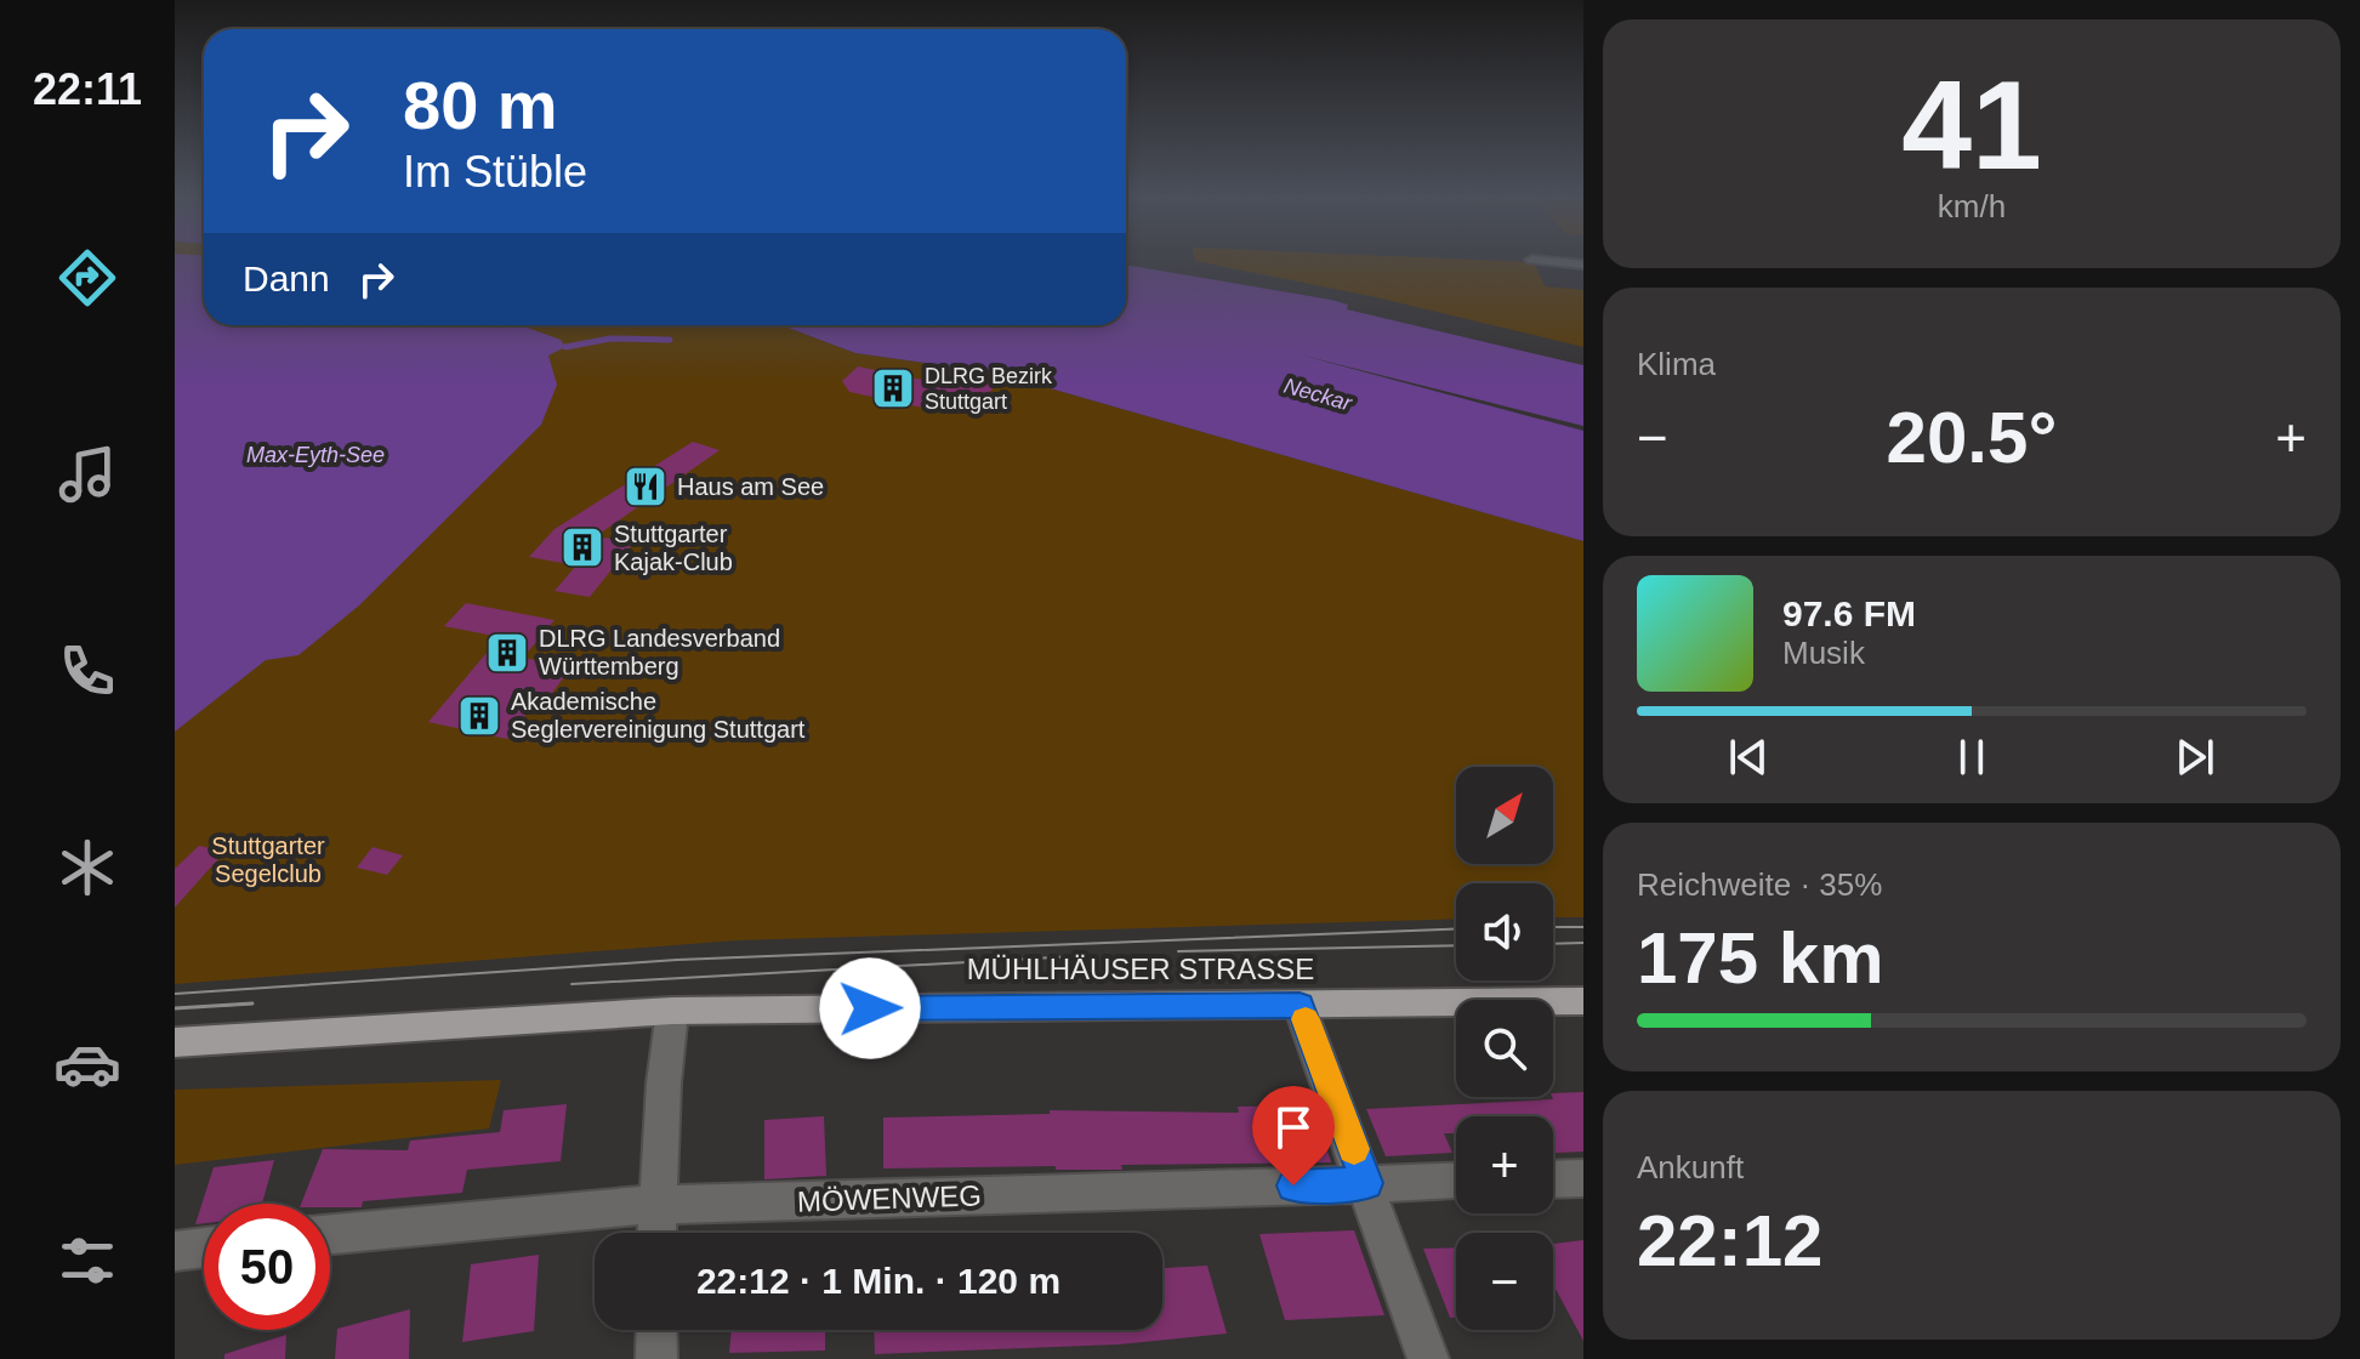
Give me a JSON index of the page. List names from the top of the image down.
{
  "streets": {
    "main road": ["MÜHLHÄUSER STRASSE"],
    "street": ["MÖWENWEG"]
  },
  "water": ["Neckar", "Max-Eyth-See"],
  "parks": ["Stuttgarter Segelclub"],
  "places": {
    "building": [
      "DLRG Bezirk Stuttgart",
      "Stuttgarter Kajak-Club",
      "DLRG Landesverband Württemberg",
      "Akademische Seglervereinigung Stuttgart"
    ],
    "restaurant": ["Haus am See"]
  },
  "north": "top right",
  "page": {
    "tabs": "22:11",
    "tile": [
      ["41", "km/h"],
      "Klima",
      ["Reichweite · 35%", "175 km"],
      ["Ankunft", "22:12"]
    ],
    "turn": ["80 m", "Im Stüble"],
    "then": "Dann",
    "heat": ["−", "20.5°", "+"],
    "song": ["97.6 FM", "Musik"],
    "map_buttons": ["+", "−"],
    "limit": "50",
    "trip": "22:12 · 1 Min. · 120 m"
  }
}
